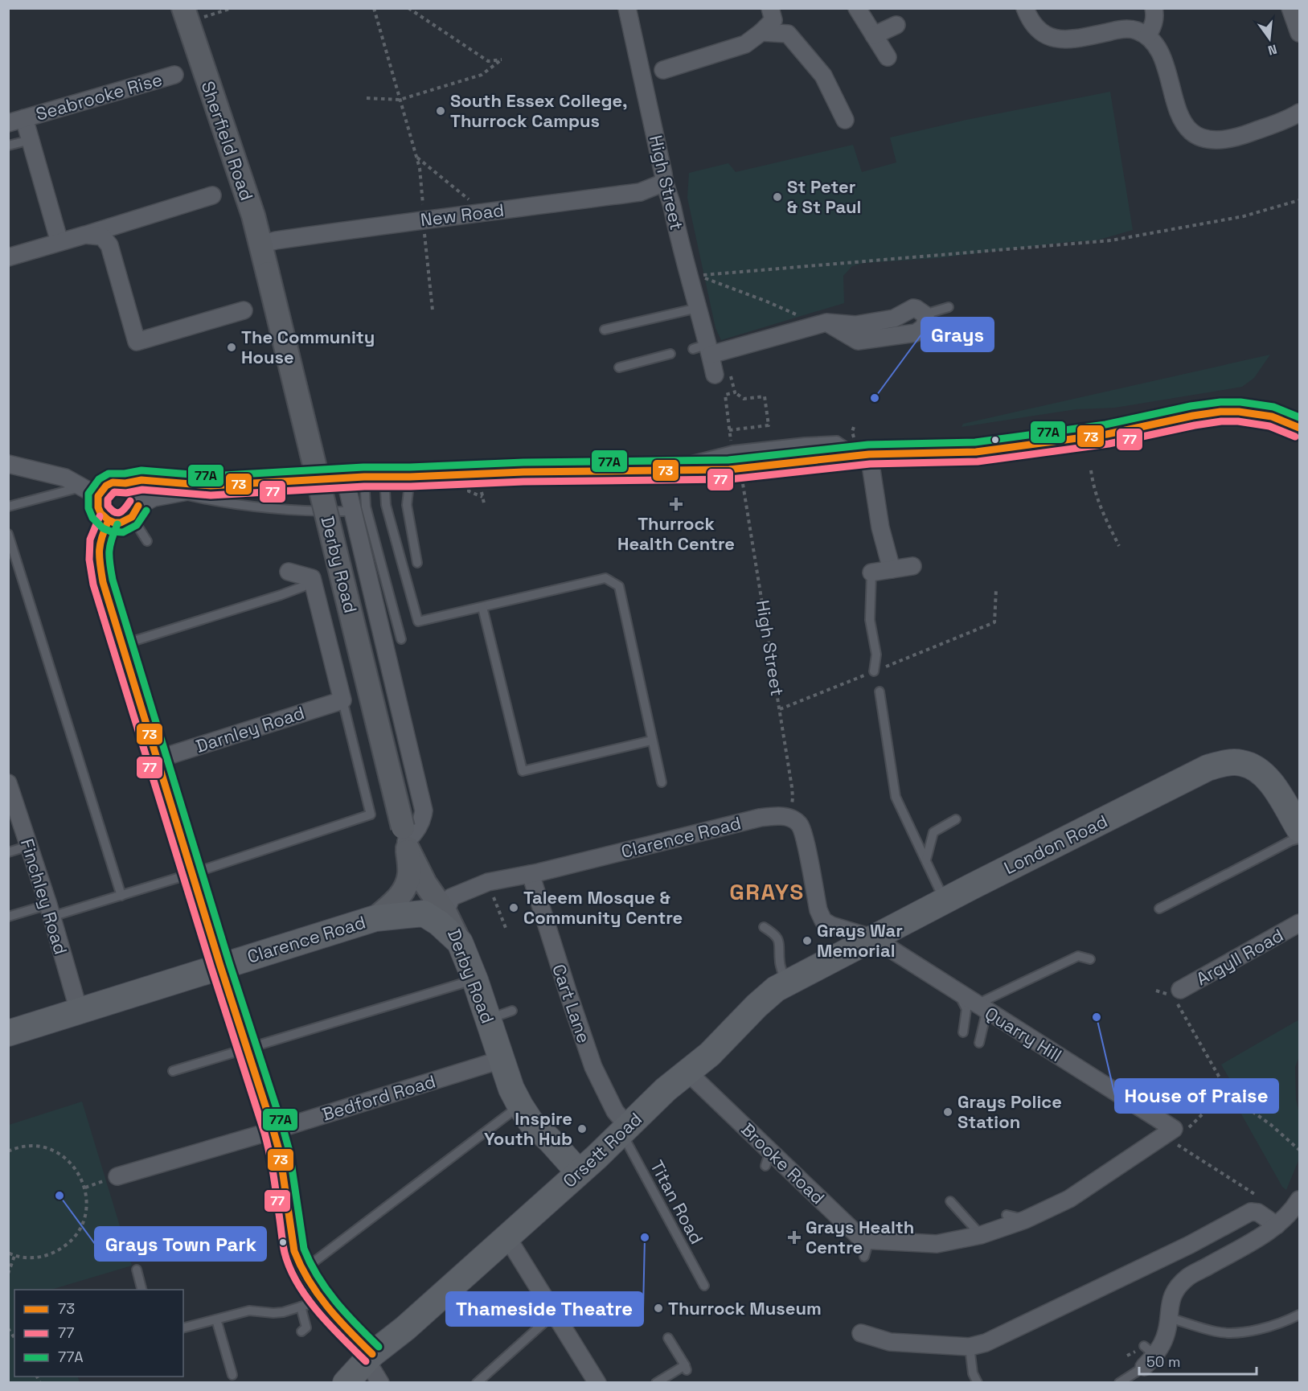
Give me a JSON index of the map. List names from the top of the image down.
{
  "streets": {
    "main road": [
      "Sherfield Road",
      "Derby Road",
      "Clarence Road",
      "London Road",
      "Orsett Road"
    ],
    "street": [
      "Seabrooke Rise",
      "High Street",
      "New Road",
      "Darnley Road",
      "Finchley Road",
      "Argyll Road",
      "Cart Lane",
      "Quarry Hill",
      "Bedford Road",
      "Brooke Road"
    ],
    "lane": ["Titan Road"]
  },
  "crossings": [
    ["Sherfield Road", "New Road"],
    ["Sherfield Road", "Derby Road"],
    ["High Street", "New Road"],
    ["High Street", "Clarence Road"],
    ["Derby Road", "Clarence Road"],
    ["Derby Road", "Bedford Road"],
    ["Derby Road", "Orsett Road"],
    ["Clarence Road", "Finchley Road"],
    ["Clarence Road", "Cart Lane"],
    ["London Road", "Quarry Hill"],
    ["London Road", "Orsett Road"],
    ["Cart Lane", "Orsett Road"],
    ["Cart Lane", "Titan Road"],
    ["Quarry Hill", "Orsett Road"],
    ["Quarry Hill", "Brooke Road"],
    ["Orsett Road", "Brooke Road"],
    ["Orsett Road", "Titan Road"]
  ],
  "districts": ["GRAYS"],
  "places": {
    "other": [
      "South Essex College, Thurrock Campus",
      "St Peter & St Paul",
      "The Community House",
      "Grays",
      "Taleem Mosque & Community Centre",
      "Grays War Memorial",
      "House of Praise",
      "Grays Police Station",
      "Inspire Youth Hub",
      "Grays Town Park",
      "Thameside Theatre",
      "Thurrock Museum"
    ],
    "health": ["Thurrock Health Centre", "Grays Health Centre"]
  },
  "lines": ["transit line 77A", "transit line 73", "transit line 77"],
  "legend": ["73", "77", "77A"],
  "scale_bar": "50 m",
  "north": "bottom"
}
